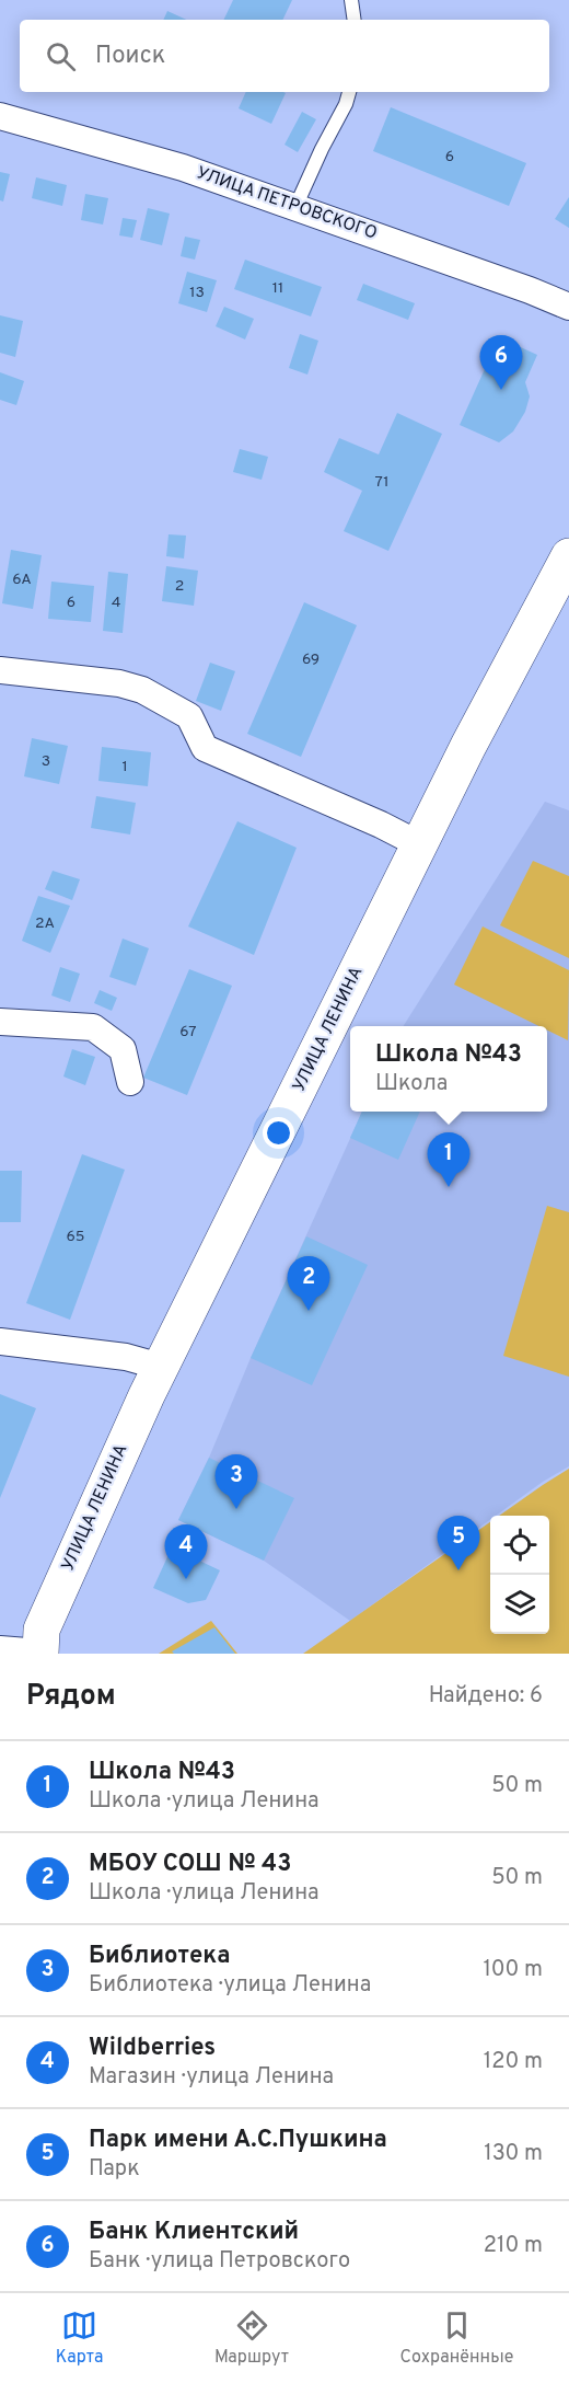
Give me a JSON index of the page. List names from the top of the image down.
{
  "streets": {
    "street": ["УЛИЦА ПЕТРОВСКОГО", "УЛИЦА ЛЕНИНА"]
  },
  "house_numbers": [
    "6",
    "11",
    "13",
    "71",
    "6А",
    "2",
    "6",
    "4",
    "69",
    "3",
    "1",
    "2А",
    "67",
    "65"
  ],
  "page": {
    "search": "Поиск",
    "pins": [
      "6",
      "1",
      "2",
      "3",
      "5",
      "4"
    ],
    "popup": ["Школа №43", "Школа"],
    "heading": ["Рядом", "Найдено: 6"],
    "list": [
      {
        "mark": "1",
        "name": "Школа №43",
        "note": "Школа · улица Ленина",
        "value": "50 m"
      },
      {
        "mark": "2",
        "name": "МБОУ СОШ № 43",
        "note": "Школа · улица Ленина",
        "value": "50 m"
      },
      {
        "mark": "3",
        "name": "Библиотека",
        "note": "Библиотека · улица Ленина",
        "value": "100 m"
      },
      {
        "mark": "4",
        "name": "Wildberries",
        "note": "Магазин · улица Ленина",
        "value": "120 m"
      },
      {
        "mark": "5",
        "name": "Парк имени А.С.Пушкина",
        "note": "Парк",
        "value": "130 m"
      },
      {
        "mark": "6",
        "name": "Банк Клиентский",
        "note": "Банк · улица Петровского",
        "value": "210 m"
      }
    ],
    "nav": ["Карта", "Маршрут", "Сохранённые"]
  }
}
